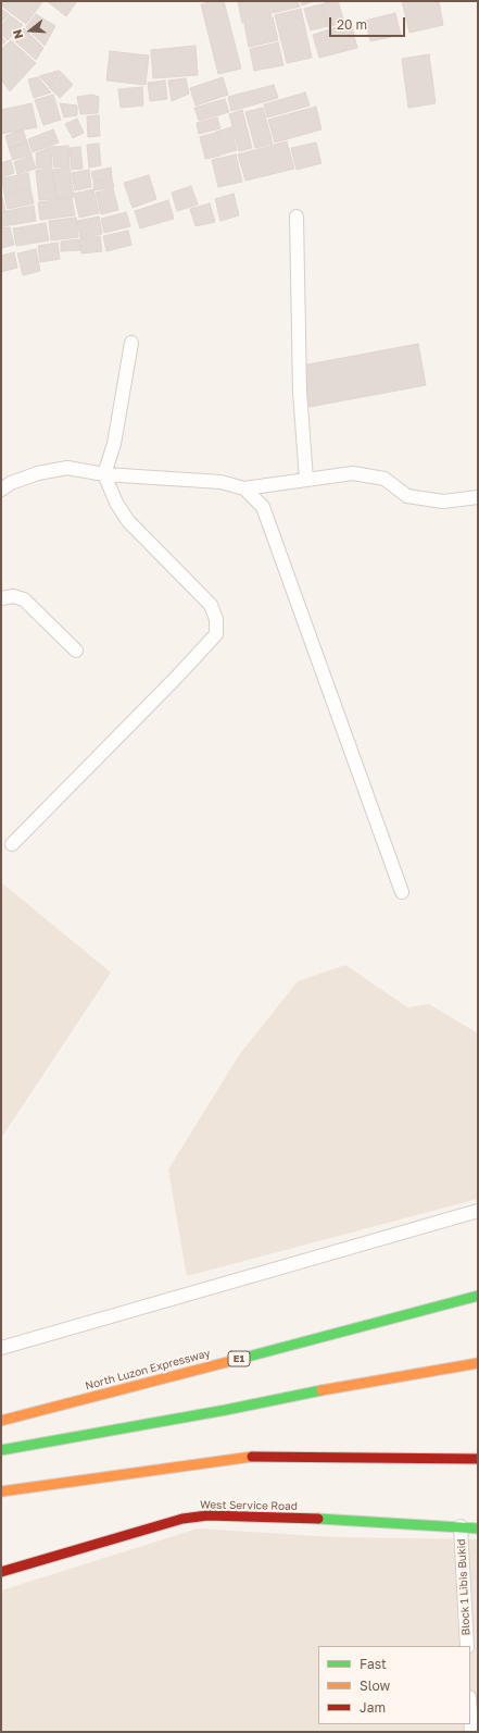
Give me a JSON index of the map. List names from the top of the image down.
{
  "streets": {
    "main road": ["E1", "North Luzon Expressway", "West Service Road"],
    "lane": ["Block 1 Libis Bukid"]
  },
  "crossings": [
    ["West Service Road", "Block 1 Libis Bukid"]
  ],
  "legend": ["Fast", "Slow", "Jam"],
  "scale_bar": "20 m",
  "north": "left"
}
